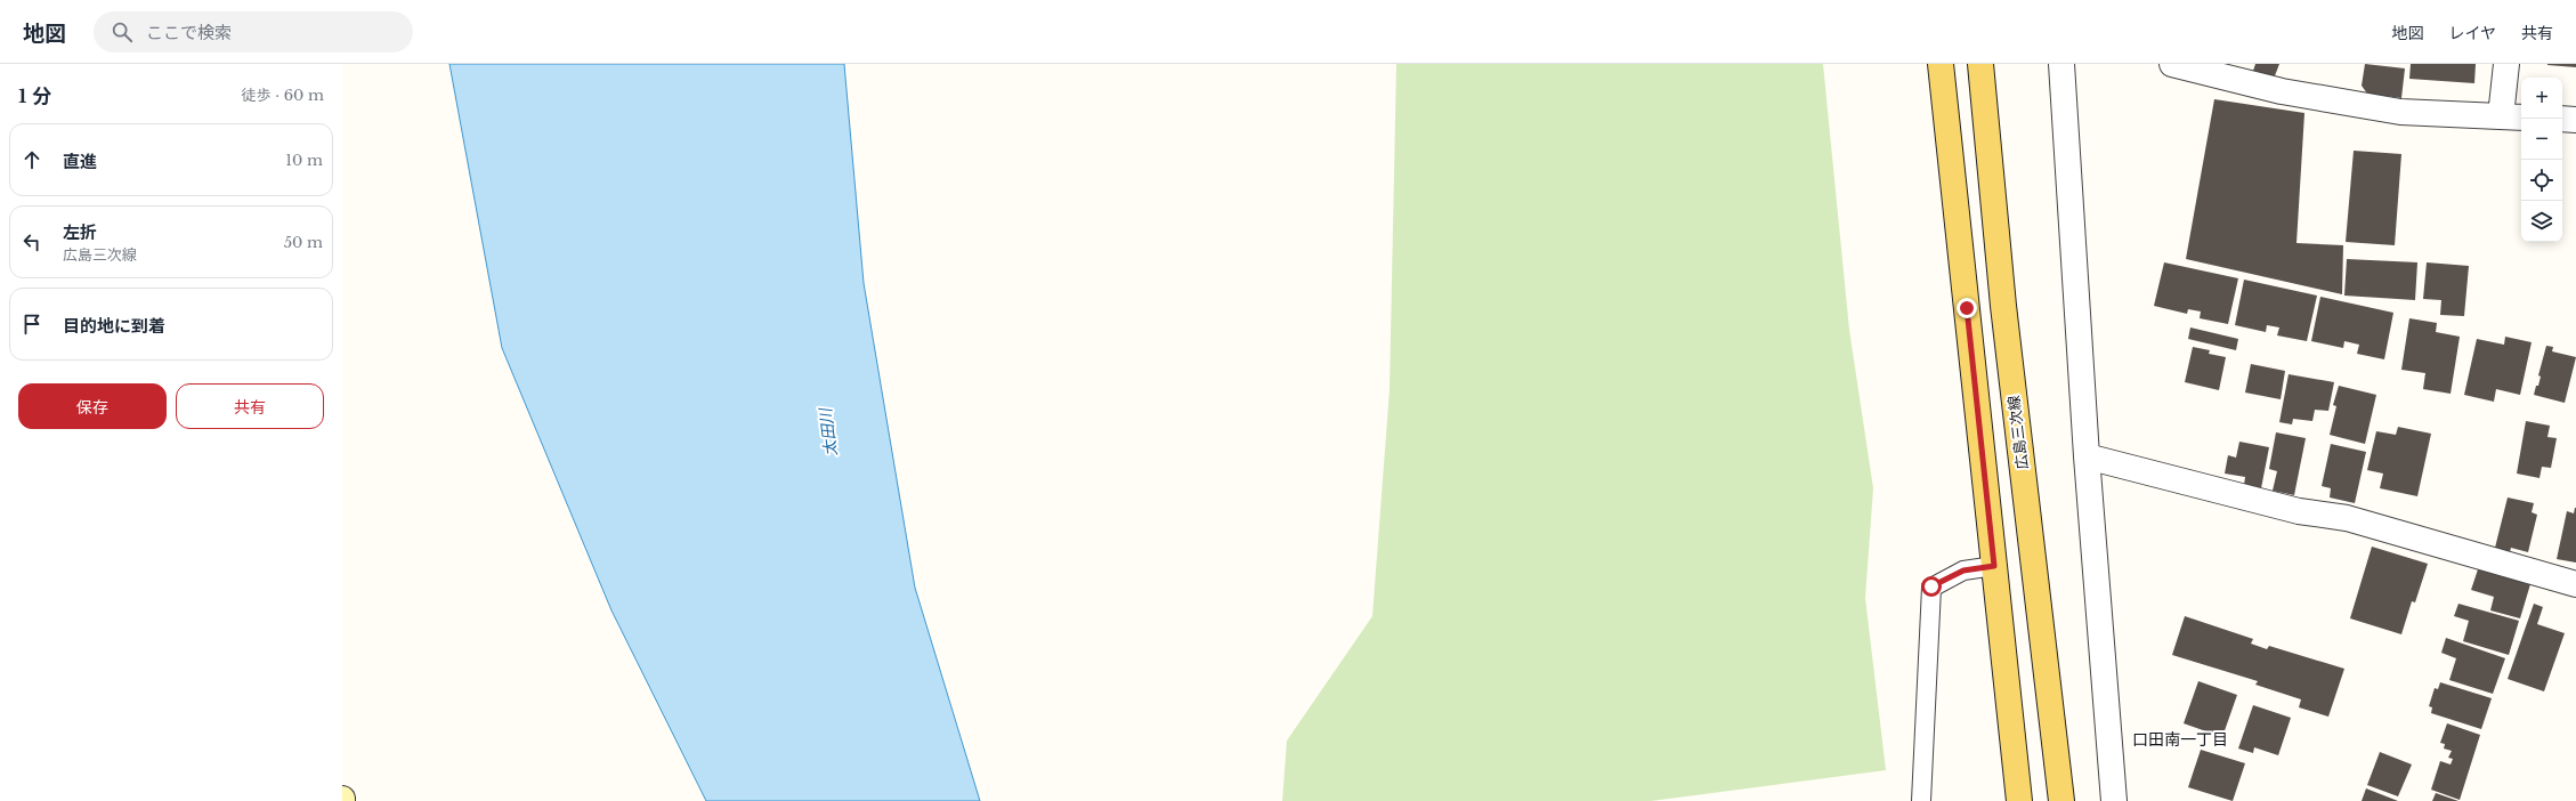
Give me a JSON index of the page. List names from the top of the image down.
{
  "streets": {
    "main road": ["広島三次線"]
  },
  "districts": ["口田南一丁目"],
  "water": ["太田川"],
  "page": {
    "header": "地図",
    "search": "ここで検索",
    "nav": ["地図", "レイヤ", "共有"],
    "heading": ["1 分", "徒歩 · 60 m"],
    "map_buttons": ["+", "−"],
    "list": [
      ["直進", "10 m"],
      ["左折", "広島三次線", "50 m"],
      "目的地に到着"
    ],
    "buttons": ["保存", "共有"]
  }
}
